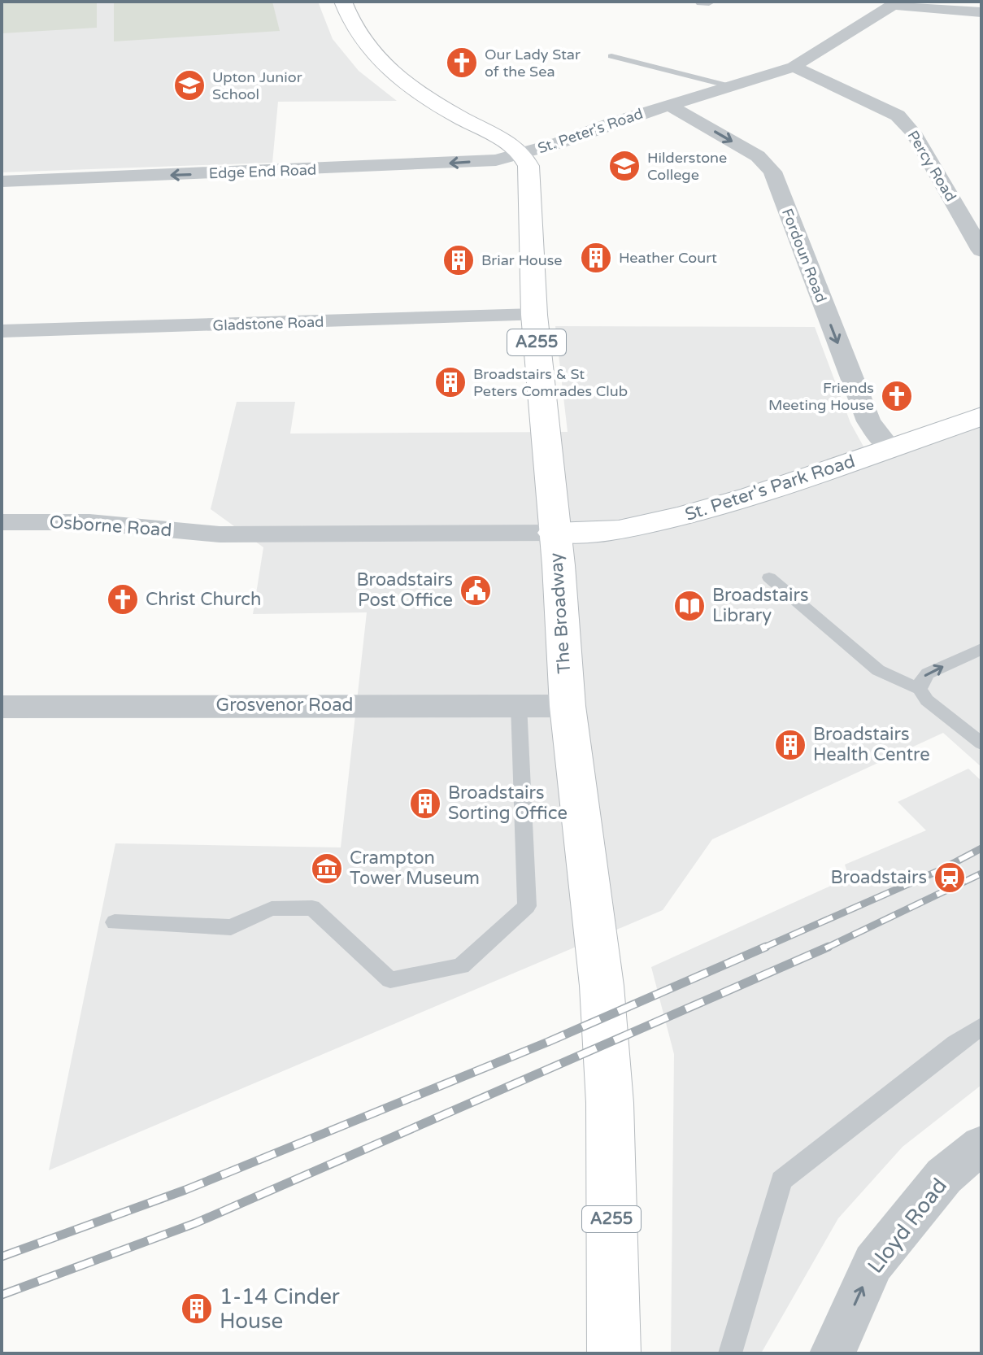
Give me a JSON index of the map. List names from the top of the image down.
{
  "streets": {
    "main road": [
      "St. Peter's Road",
      "A255",
      "St. Peter's Park Road",
      "The Broadway"
    ],
    "street": [
      "Percy Road",
      "Edge End Road",
      "Fordoun Road",
      "Gladstone Road",
      "Osborne Road",
      "Grosvenor Road",
      "Lloyd Road"
    ]
  },
  "crossings": [
    ["St. Peter's Road", "Percy Road"],
    ["St. Peter's Road", "Edge End Road"],
    ["St. Peter's Road", "Fordoun Road"],
    ["St. Peter's Road", "Gladstone Road"],
    ["St. Peter's Road", "St. Peter's Park Road"],
    ["St. Peter's Road", "The Broadway"],
    ["Fordoun Road", "St. Peter's Park Road"],
    ["St. Peter's Park Road", "The Broadway"],
    ["Osborne Road", "The Broadway"],
    ["The Broadway", "Grosvenor Road"]
  ],
  "one_way": ["Edge End Road", "Fordoun Road", "Lloyd Road"],
  "places": {
    "church": ["Our Lady Star of the Sea", "Friends Meeting House", "Christ Church"],
    "school or university": ["Upton Junior School", "Hilderstone College"],
    "building": [
      "Heather Court",
      "Briar House",
      "Broadstairs & St Peters Comrades Club",
      "Broadstairs Health Centre",
      "Broadstairs Sorting Office",
      "1-14 Cinder House"
    ],
    "public building": ["Broadstairs Post Office"],
    "library": ["Broadstairs Library"],
    "museum": ["Crampton Tower Museum"],
    "station": ["Broadstairs"]
  }
}
